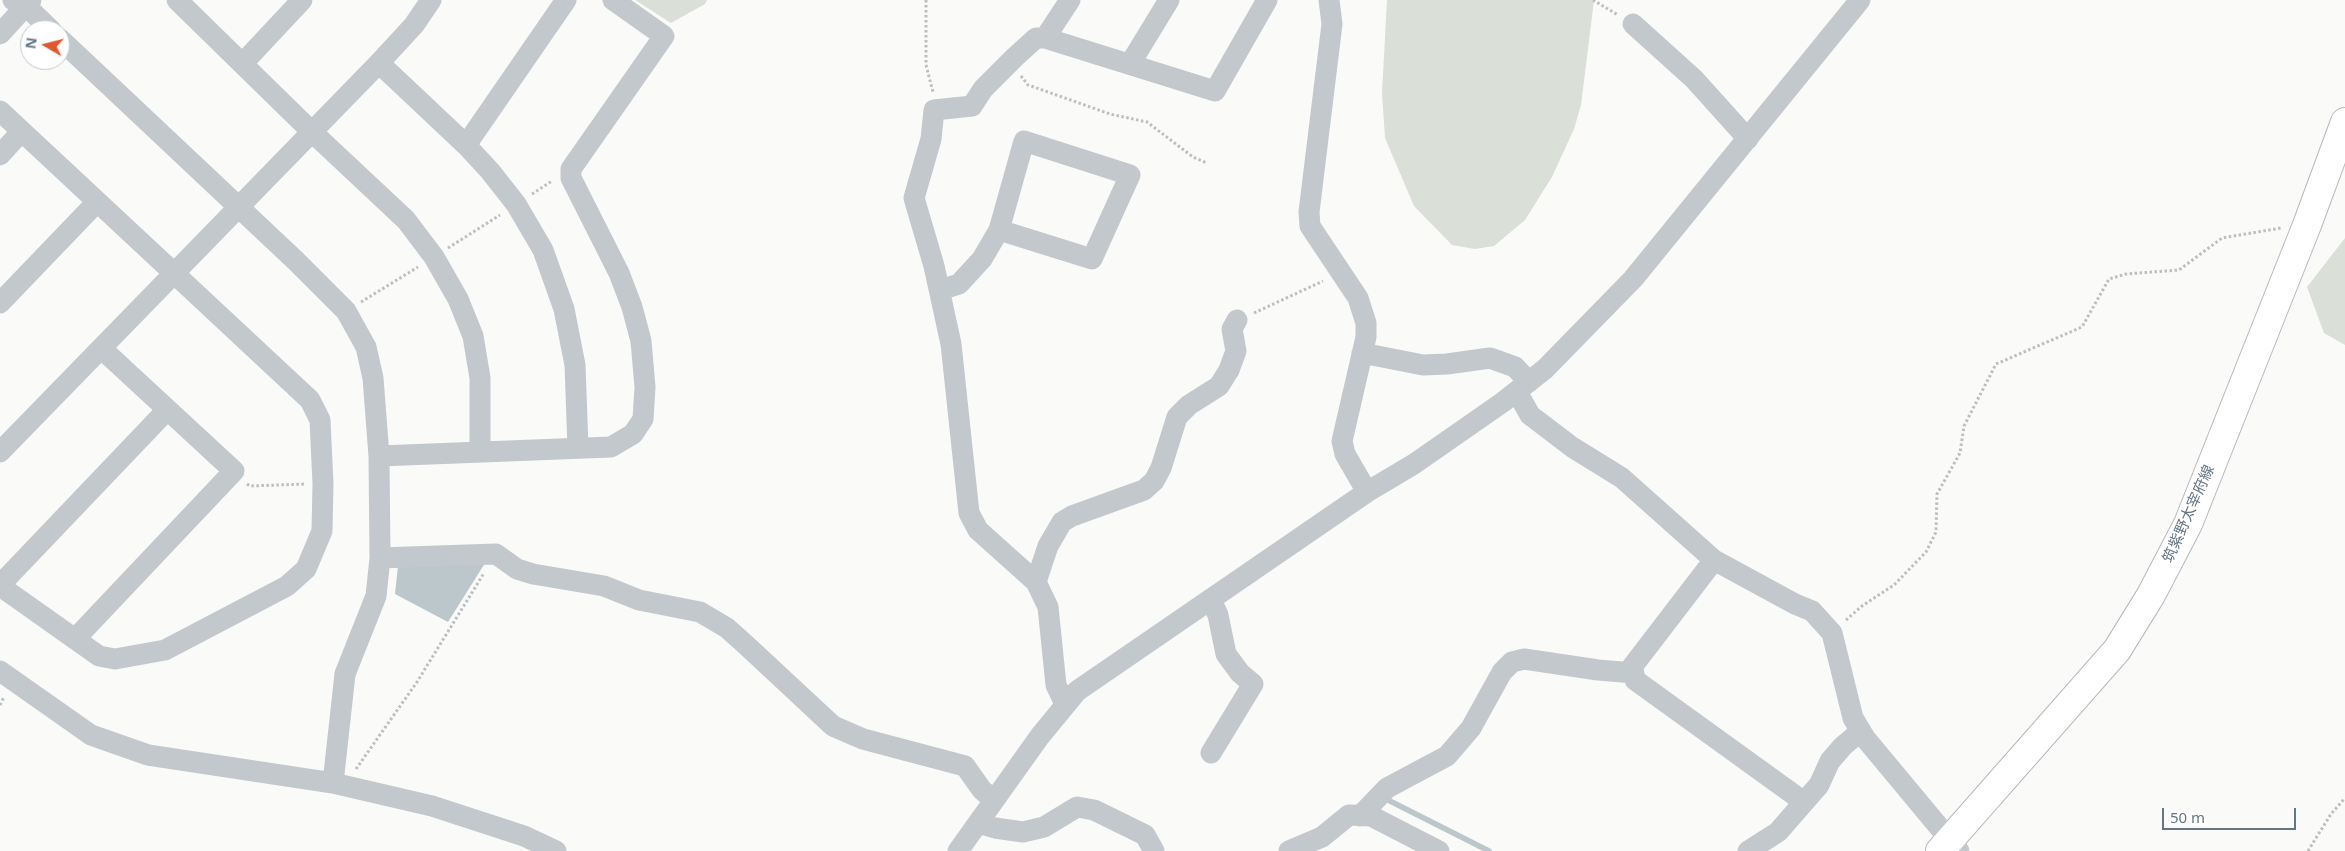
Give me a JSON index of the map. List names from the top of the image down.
{
  "streets": {
    "main road": ["筑紫野太宰府線"]
  },
  "scale_bar": "50 m",
  "north": "left"
}
